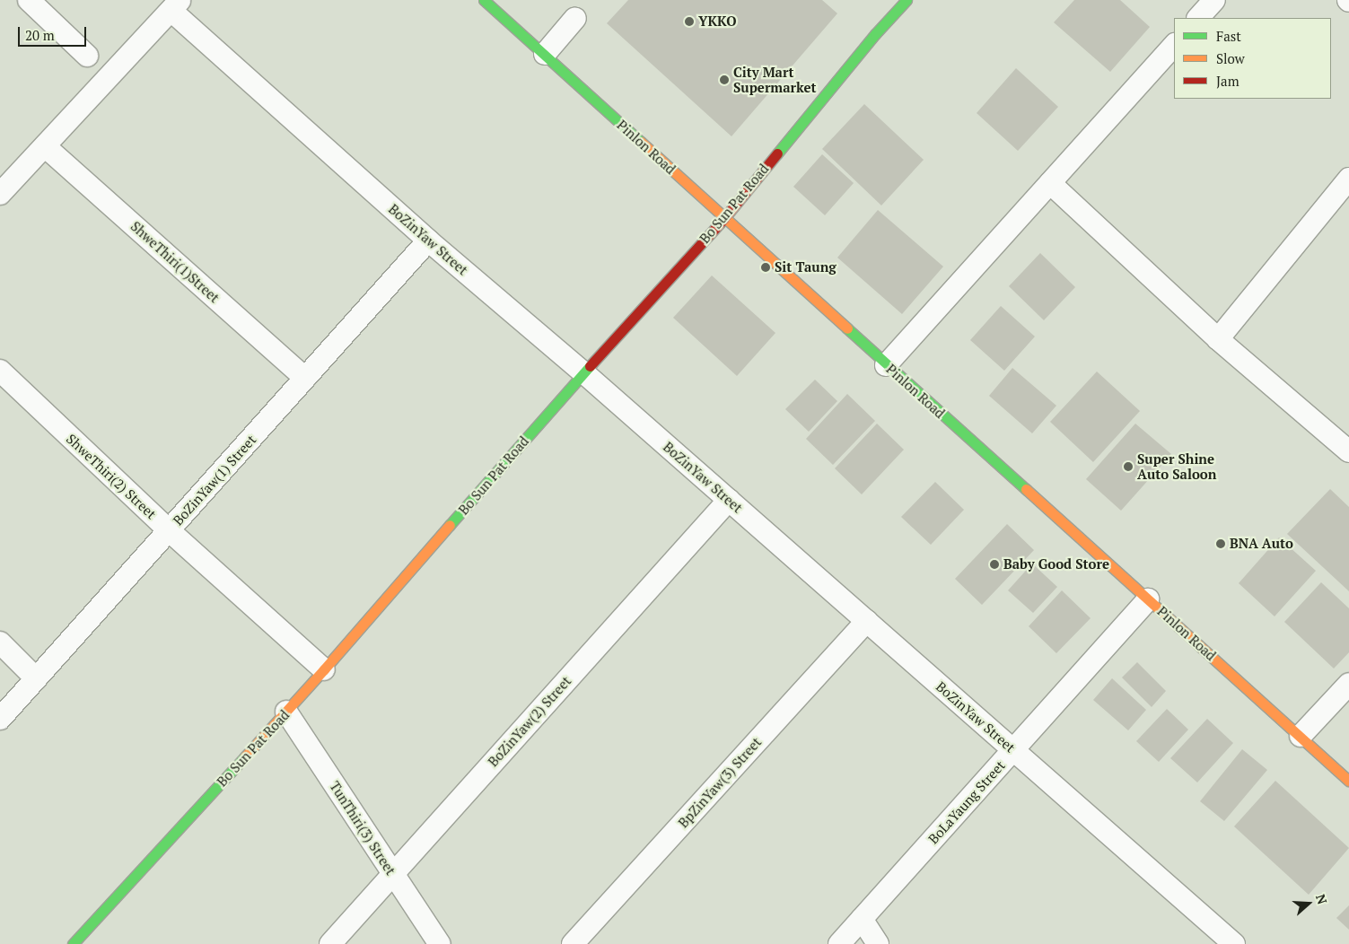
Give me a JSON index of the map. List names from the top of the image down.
{
  "streets": {
    "street": [
      "Pinlon Road",
      "Bo Sun Pat Road",
      "BoZinYaw Street",
      "ShweThiri(1)Street",
      "ShweThiri(2) Street",
      "BoZinYaw(1) Street",
      "BoZinYaw(2) Street",
      "BpZinYaw(3) Street",
      "BoLaYaung Street",
      "TunThiri(3) Street"
    ]
  },
  "crossings": [
    ["Pinlon Road", "Bo Sun Pat Road"],
    ["Pinlon Road", "BoLaYaung Street"],
    ["Bo Sun Pat Road", "BoZinYaw Street"],
    ["Bo Sun Pat Road", "ShweThiri(2) Street"],
    ["Bo Sun Pat Road", "TunThiri(3) Street"],
    ["BoZinYaw Street", "BoZinYaw(1) Street"],
    ["BoZinYaw Street", "BoZinYaw(2) Street"],
    ["BoZinYaw Street", "BpZinYaw(3) Street"],
    ["BoZinYaw Street", "BoLaYaung Street"],
    ["ShweThiri(1)Street", "BoZinYaw(1) Street"],
    ["ShweThiri(2) Street", "BoZinYaw(1) Street"],
    ["BoZinYaw(2) Street", "TunThiri(3) Street"]
  ],
  "places": [
    "YKKO",
    "City Mart Supermarket",
    "Sit Taung",
    "Super Shine Auto Saloon",
    "BNA Auto",
    "Baby Good Store"
  ],
  "legend": ["Fast", "Slow", "Jam"],
  "scale_bar": "20 m",
  "north": "right"
}
